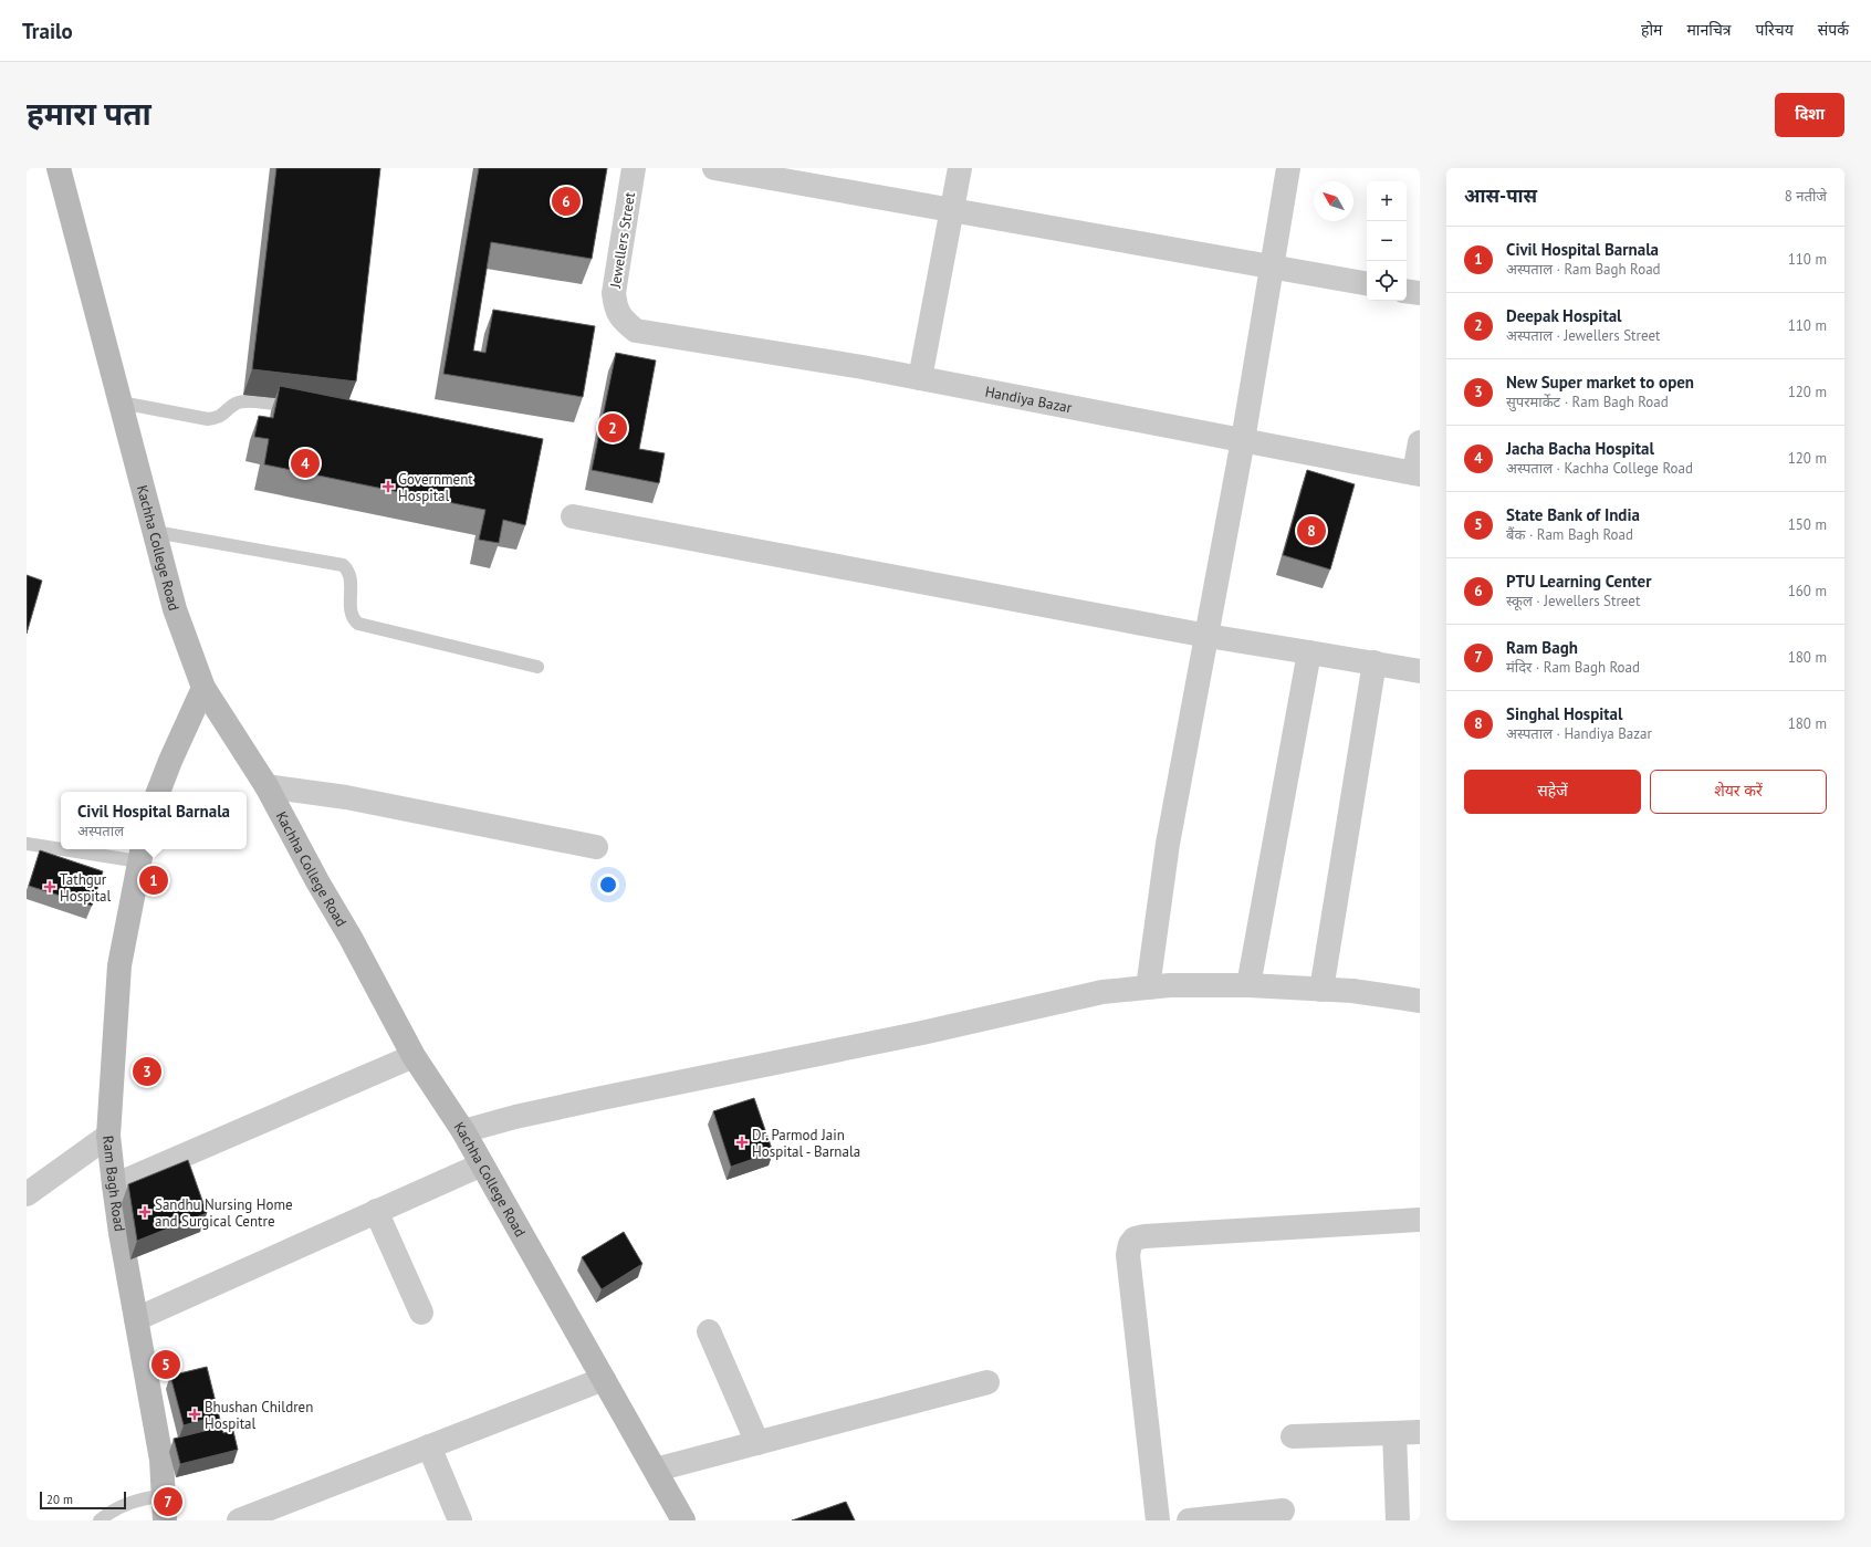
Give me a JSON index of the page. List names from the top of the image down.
{
  "streets": {
    "street": [
      "Jewellers Street",
      "Handiya Bazar",
      "Kachha College Road",
      "Ram Bagh Road"
    ]
  },
  "crossings": [
    ["Jewellers Street", "Handiya Bazar"]
  ],
  "places": {
    "health": [
      "Government Hospital",
      "Tathgur Hospital",
      "Dr. Parmod Jain Hospital - Barnala",
      "Sandhu Nursing Home and Surgical Centre",
      "Bhushan Children Hospital"
    ]
  },
  "scale_bar": "20 m",
  "north": "top left",
  "page": {
    "header": "Trailo",
    "nav": [
      "होम",
      "मानचित्र",
      "परिचय",
      "संपर्क"
    ],
    "title": "हमारा पता",
    "buttons": [
      "दिशा",
      ["सहेजें", "शेयर करें"]
    ],
    "heading": ["आस-पास", "8 नतीजे"],
    "map_buttons": ["+", "−"],
    "pins": [
      "6",
      "2",
      "4",
      "8",
      "1",
      "3",
      "5",
      "7"
    ],
    "list": [
      {
        "mark": "1",
        "name": "Civil Hospital Barnala",
        "note": "अस्पताल · Ram Bagh Road",
        "value": "110 m"
      },
      {
        "mark": "2",
        "name": "Deepak Hospital",
        "note": "अस्पताल · Jewellers Street",
        "value": "110 m"
      },
      {
        "mark": "3",
        "name": "New Super market to open",
        "note": "सुपरमार्केट · Ram Bagh Road",
        "value": "120 m"
      },
      {
        "mark": "4",
        "name": "Jacha Bacha Hospital",
        "note": "अस्पताल · Kachha College Road",
        "value": "120 m"
      },
      {
        "mark": "5",
        "name": "State Bank of India",
        "note": "बैंक · Ram Bagh Road",
        "value": "150 m"
      },
      {
        "mark": "6",
        "name": "PTU Learning Center",
        "note": "स्कूल · Jewellers Street",
        "value": "160 m"
      },
      {
        "mark": "7",
        "name": "Ram Bagh",
        "note": "मंदिर · Ram Bagh Road",
        "value": "180 m"
      },
      {
        "mark": "8",
        "name": "Singhal Hospital",
        "note": "अस्पताल · Handiya Bazar",
        "value": "180 m"
      }
    ],
    "popup": ["Civil Hospital Barnala", "अस्पताल"],
    "scale": "20 m"
  }
}
